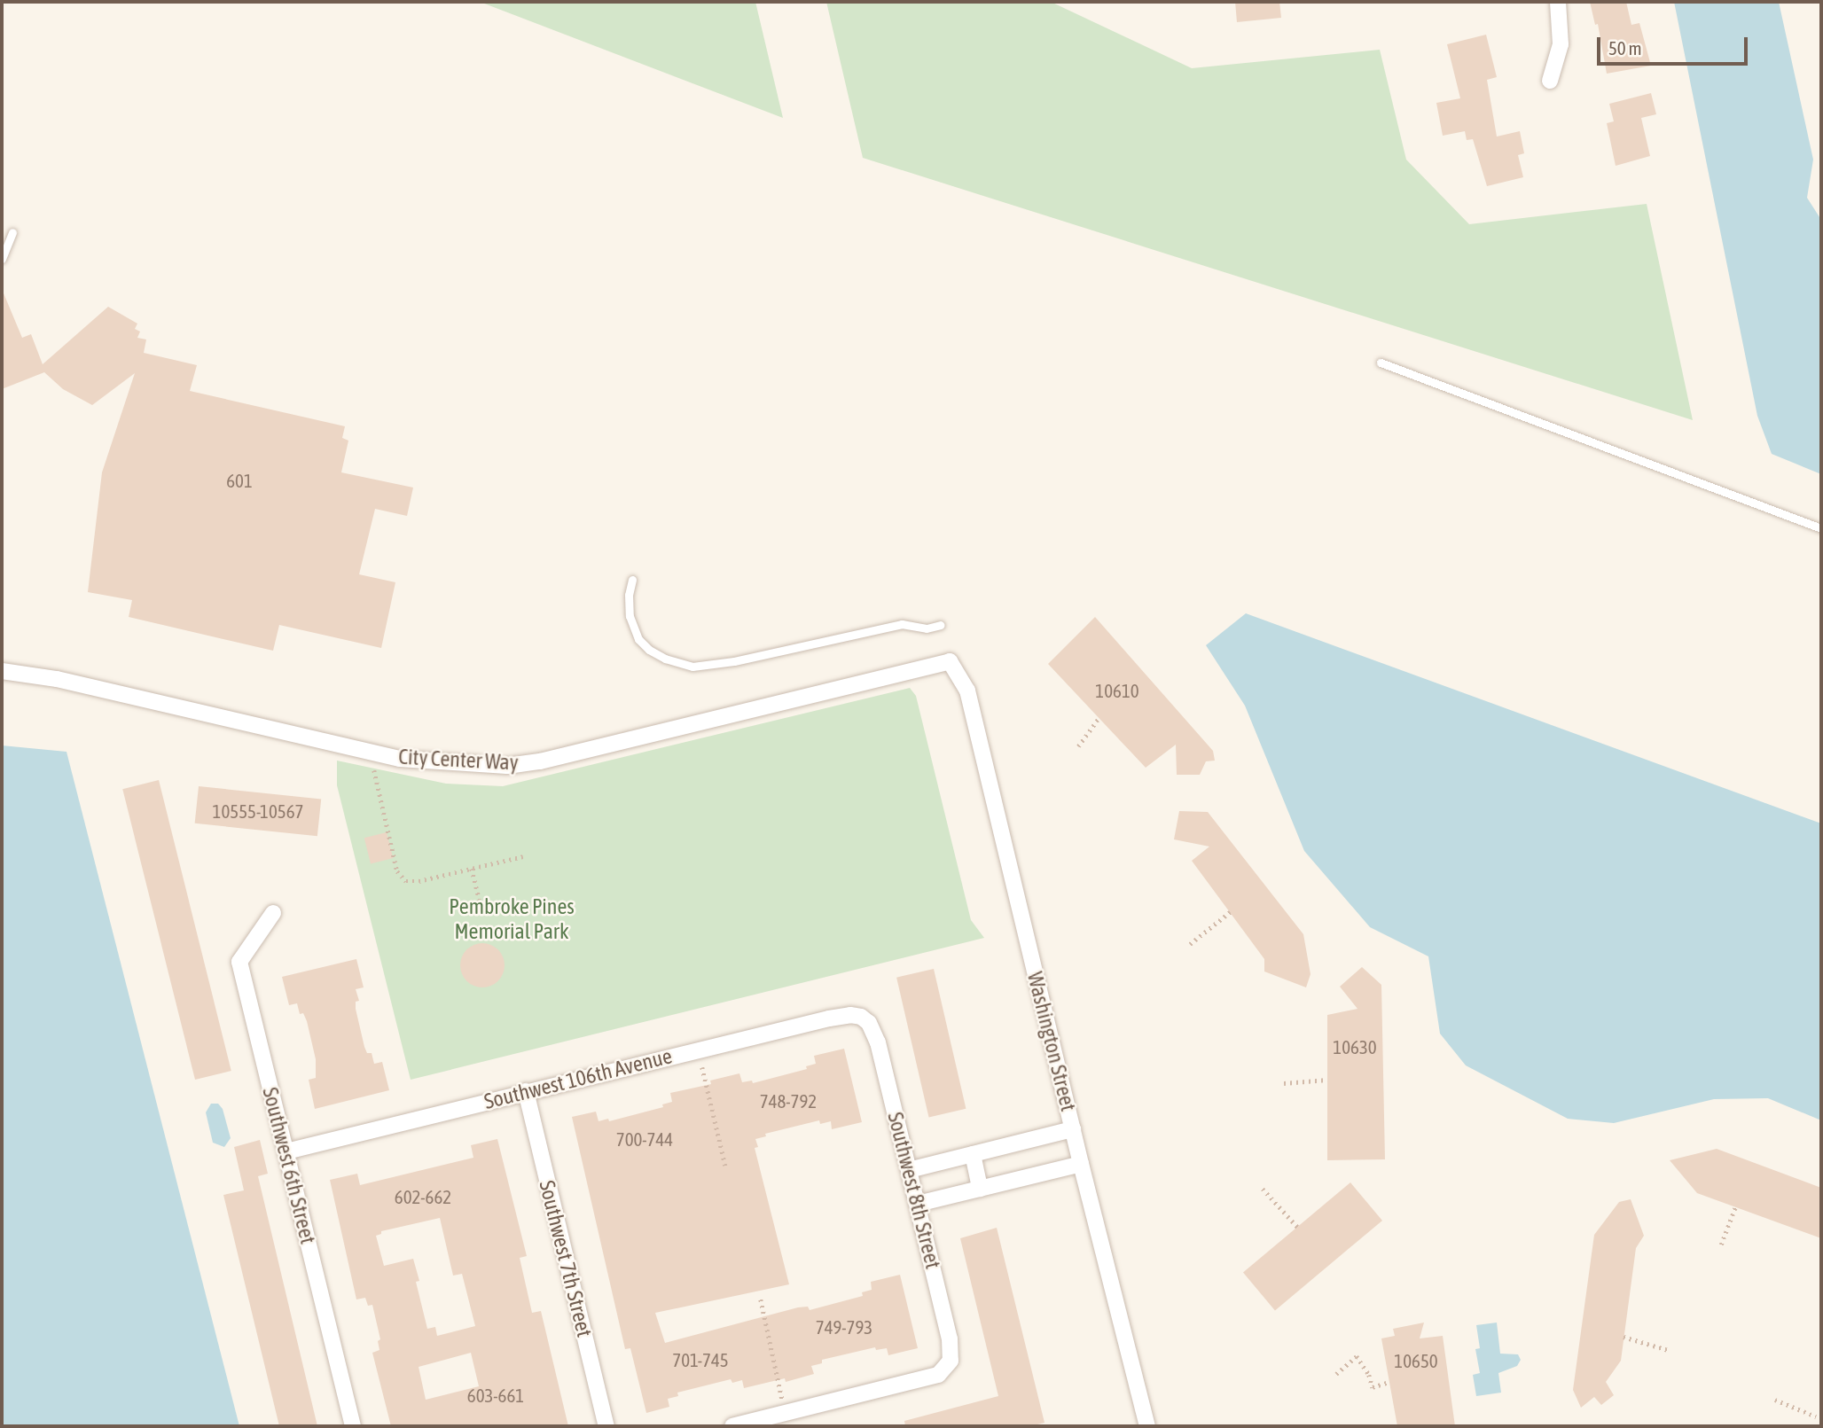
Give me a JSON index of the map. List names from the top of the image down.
{
  "streets": {
    "street": [
      "City Center Way",
      "Washington Street",
      "Southwest 106th Avenue",
      "Southwest 6th Street",
      "Southwest 8th Street",
      "Southwest 7th Street"
    ]
  },
  "crossings": [
    ["City Center Way", "Washington Street"],
    ["Southwest 106th Avenue", "Southwest 6th Street"],
    ["Southwest 106th Avenue", "Southwest 8th Street"],
    ["Southwest 106th Avenue", "Southwest 7th Street"]
  ],
  "parks": ["Pembroke Pines Memorial Park"],
  "house_numbers": [
    "601",
    "10610",
    "10555-10567",
    "10630",
    "748-792",
    "700-744",
    "602-662",
    "749-793",
    "701-745",
    "10650",
    "603-661"
  ],
  "scale_bar": "50 m"
}
